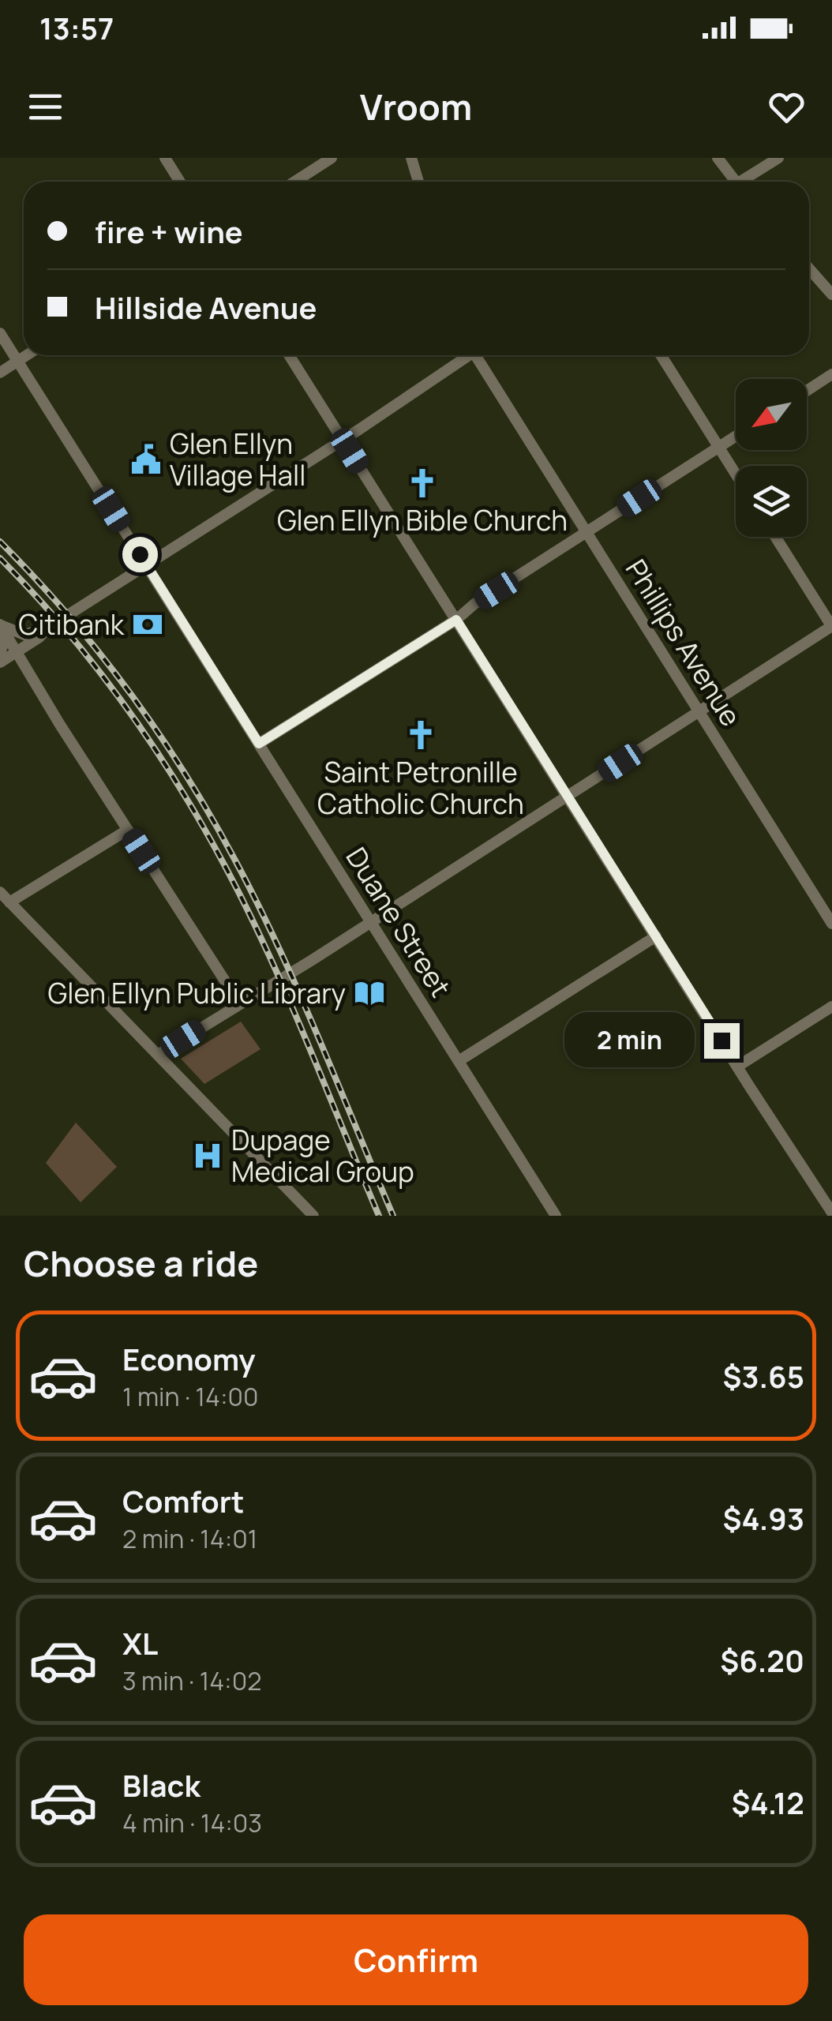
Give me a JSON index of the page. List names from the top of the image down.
{
  "streets": {
    "street": ["Phillips Avenue", "Duane Street"]
  },
  "places": {
    "public building": ["Glen Ellyn Village Hall"],
    "church": ["Glen Ellyn Bible Church", "Saint Petronille Catholic Church"],
    "bank": ["Citibank"],
    "library": ["Glen Ellyn Public Library"],
    "hospital": ["Dupage Medical Group"]
  },
  "north": "bottom left",
  "page": {
    "status": "13:57",
    "header": "Vroom",
    "banner": ["fire + wine", "Hillside Avenue"],
    "bubble": "2 min",
    "heading": "Choose a ride",
    "list": [
      {
        "name": "Economy",
        "note": "1 min · 14:00",
        "value": "$3.65"
      },
      {
        "name": "Comfort",
        "note": "2 min · 14:01",
        "value": "$4.93"
      },
      {
        "name": "XL",
        "note": "3 min · 14:02",
        "value": "$6.20"
      },
      {
        "name": "Black",
        "note": "4 min · 14:03",
        "value": "$4.12"
      }
    ],
    "buttons": "Confirm"
  }
}
